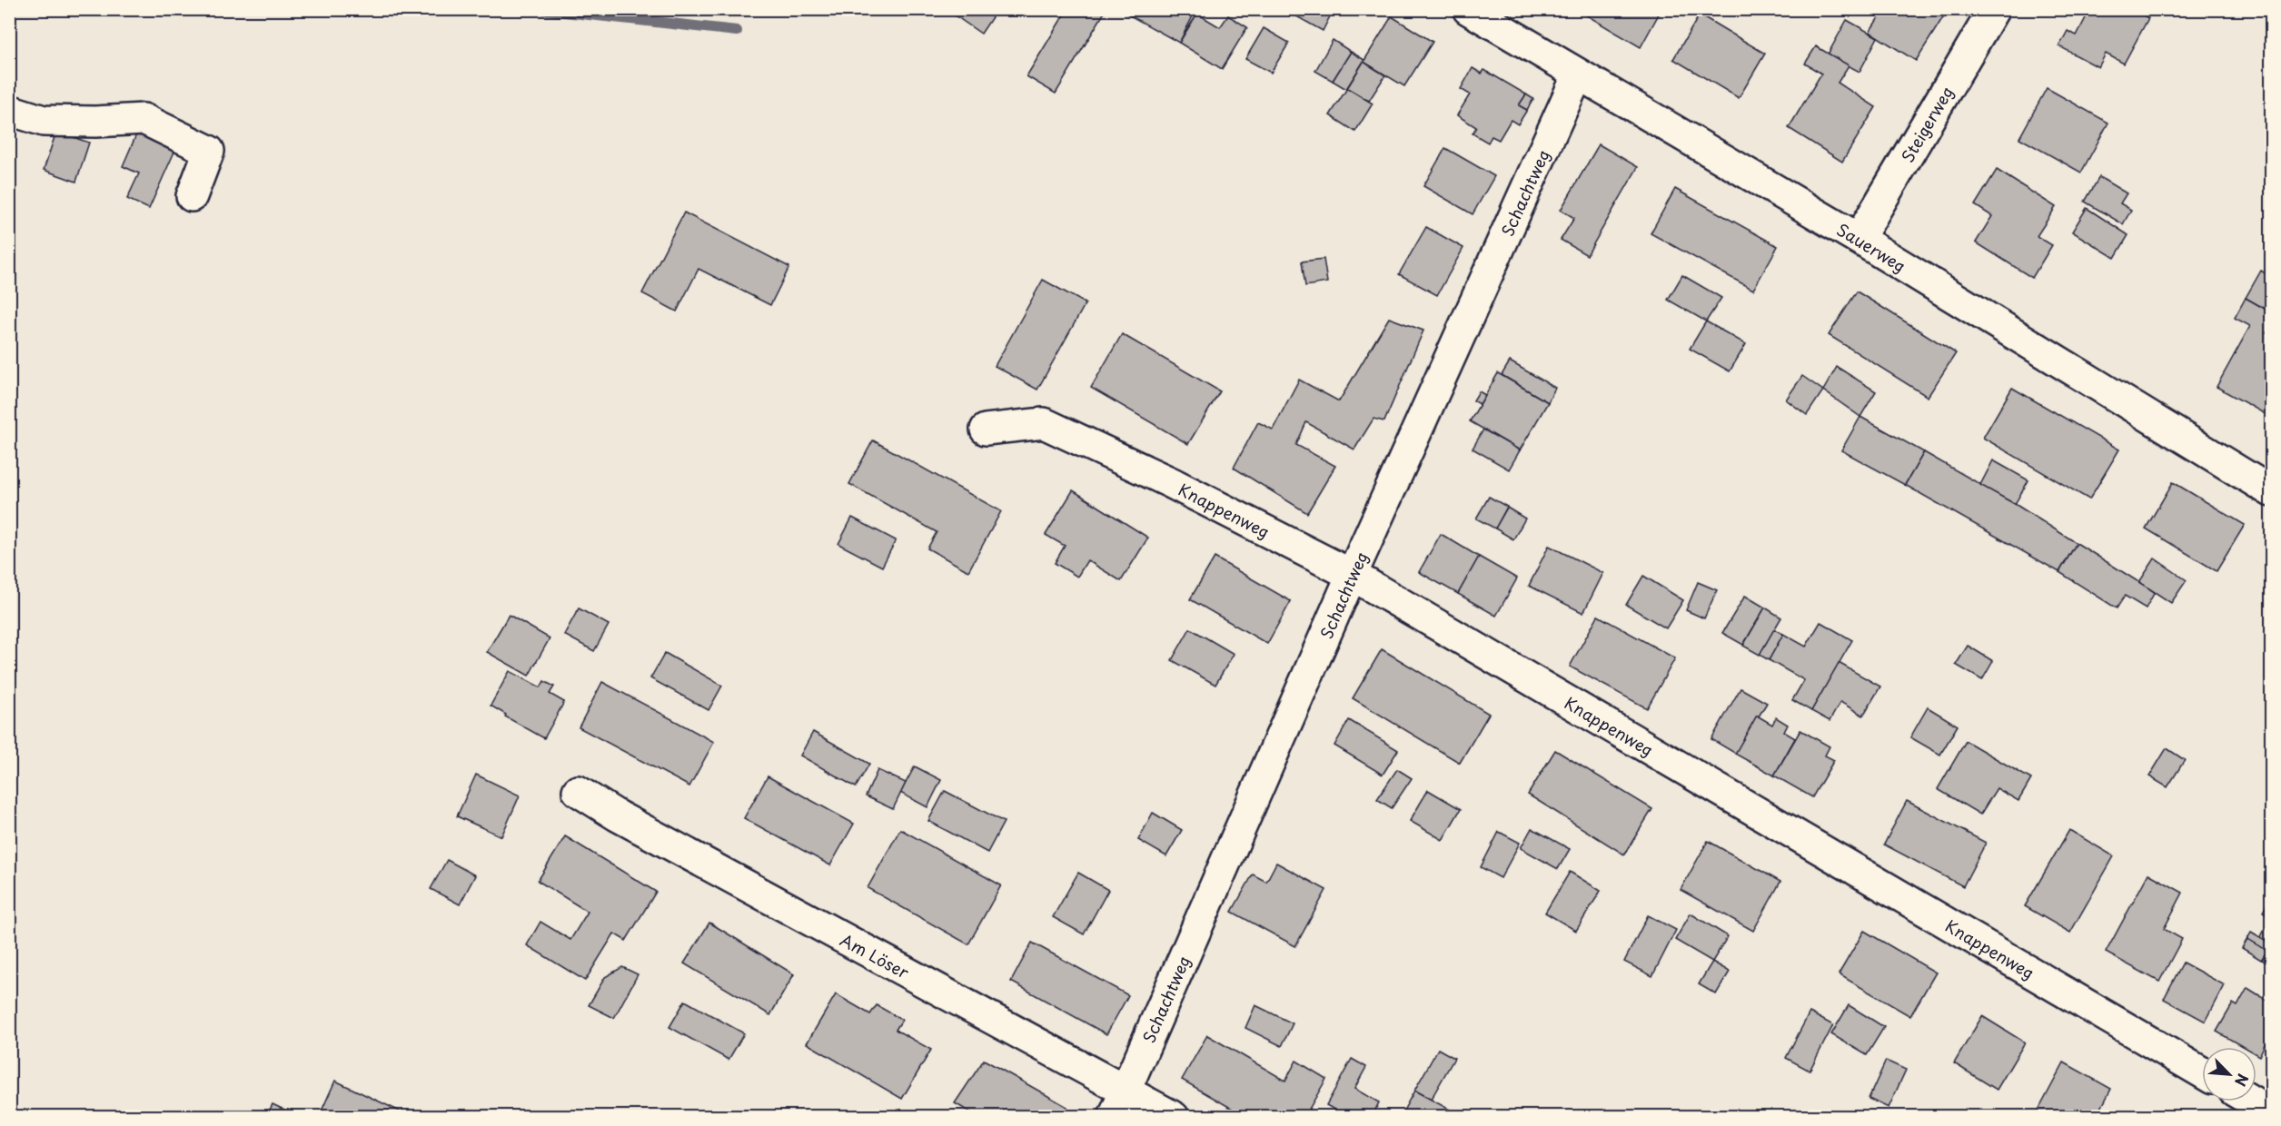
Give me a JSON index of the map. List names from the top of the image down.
{
  "streets": {
    "street": [
      "Steigerweg",
      "Schachtweg",
      "Sauerweg",
      "Knappenweg",
      "Am Löser"
    ]
  },
  "crossings": [
    ["Steigerweg", "Sauerweg"],
    ["Schachtweg", "Sauerweg"],
    ["Schachtweg", "Knappenweg"],
    ["Schachtweg", "Am Löser"]
  ],
  "north": "bottom right"
}
